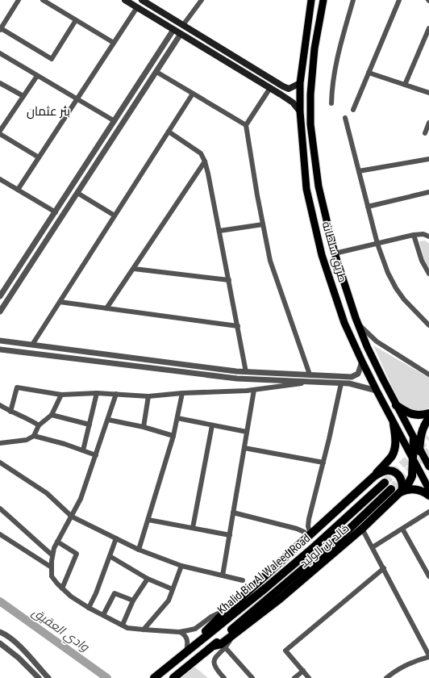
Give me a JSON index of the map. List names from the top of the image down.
{
  "streets": {
    "highway": ["خالد بن الوليد", "Khalid Bin Al Waleed Road"],
    "main road": ["طريق سلطانة"]
  },
  "crossings": [
    ["طريق سلطانة", "خالد بن الوليد"],
    ["خالد بن الوليد", "Khalid Bin Al Waleed Road"]
  ],
  "districts": ["بئر عثمان"],
  "water": ["وادي العقيق"]
}
